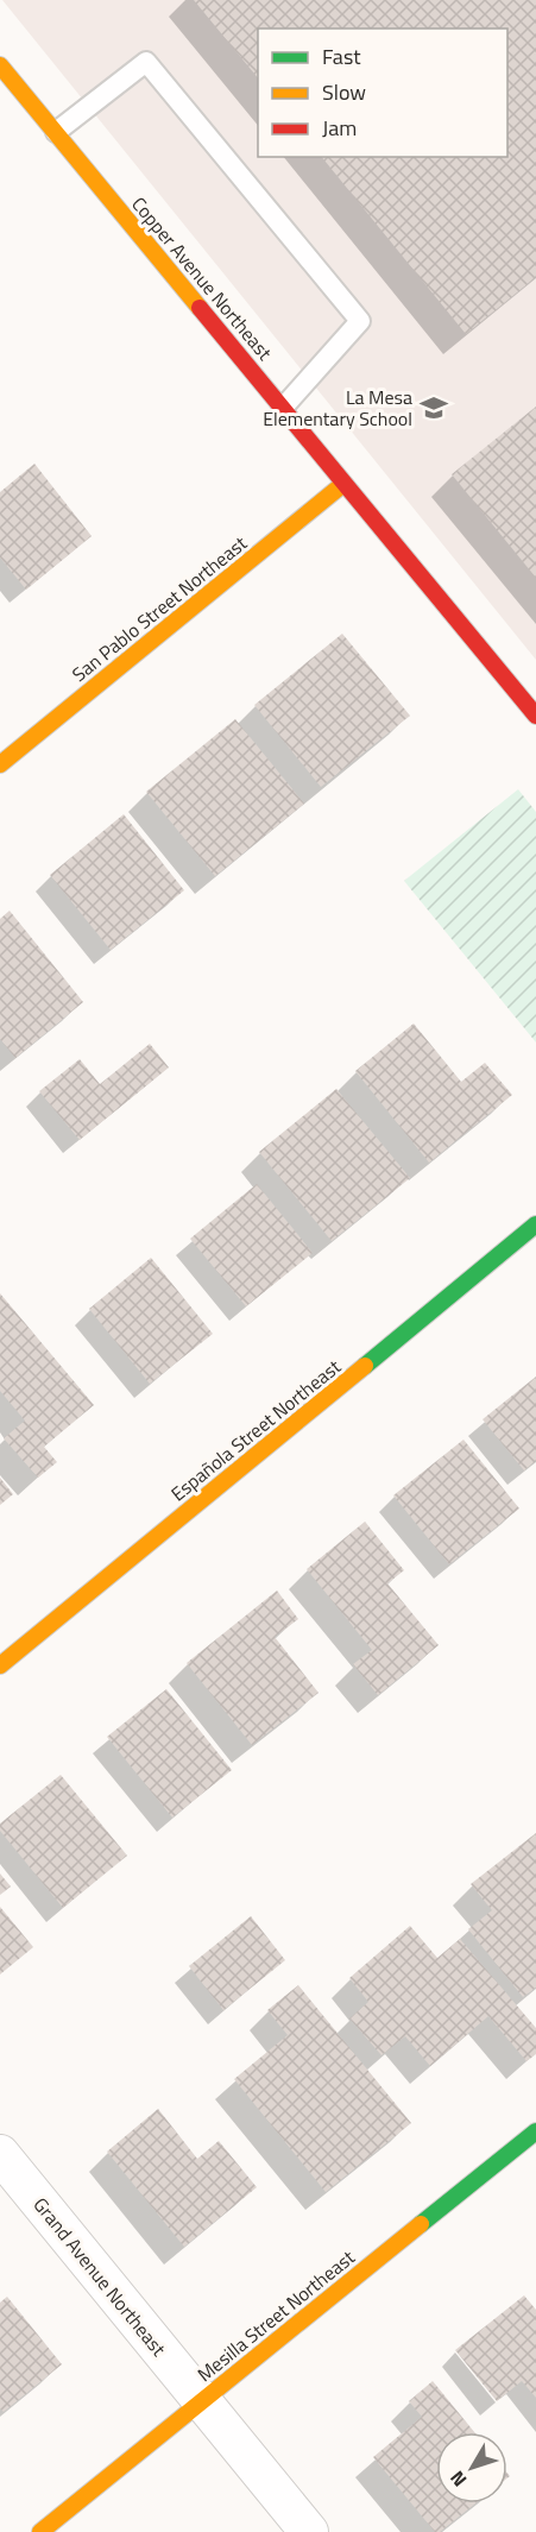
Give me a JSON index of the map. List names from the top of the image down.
{
  "streets": {
    "street": [
      "Copper Avenue Northeast",
      "San Pablo Street Northeast",
      "Española Street Northeast",
      "Grand Avenue Northeast",
      "Mesilla Street Northeast"
    ]
  },
  "crossings": [
    ["Copper Avenue Northeast", "San Pablo Street Northeast"],
    ["Grand Avenue Northeast", "Mesilla Street Northeast"]
  ],
  "places": {
    "school or university": ["La Mesa Elementary School"]
  },
  "legend": ["Fast", "Slow", "Jam"],
  "north": "bottom left"
}
